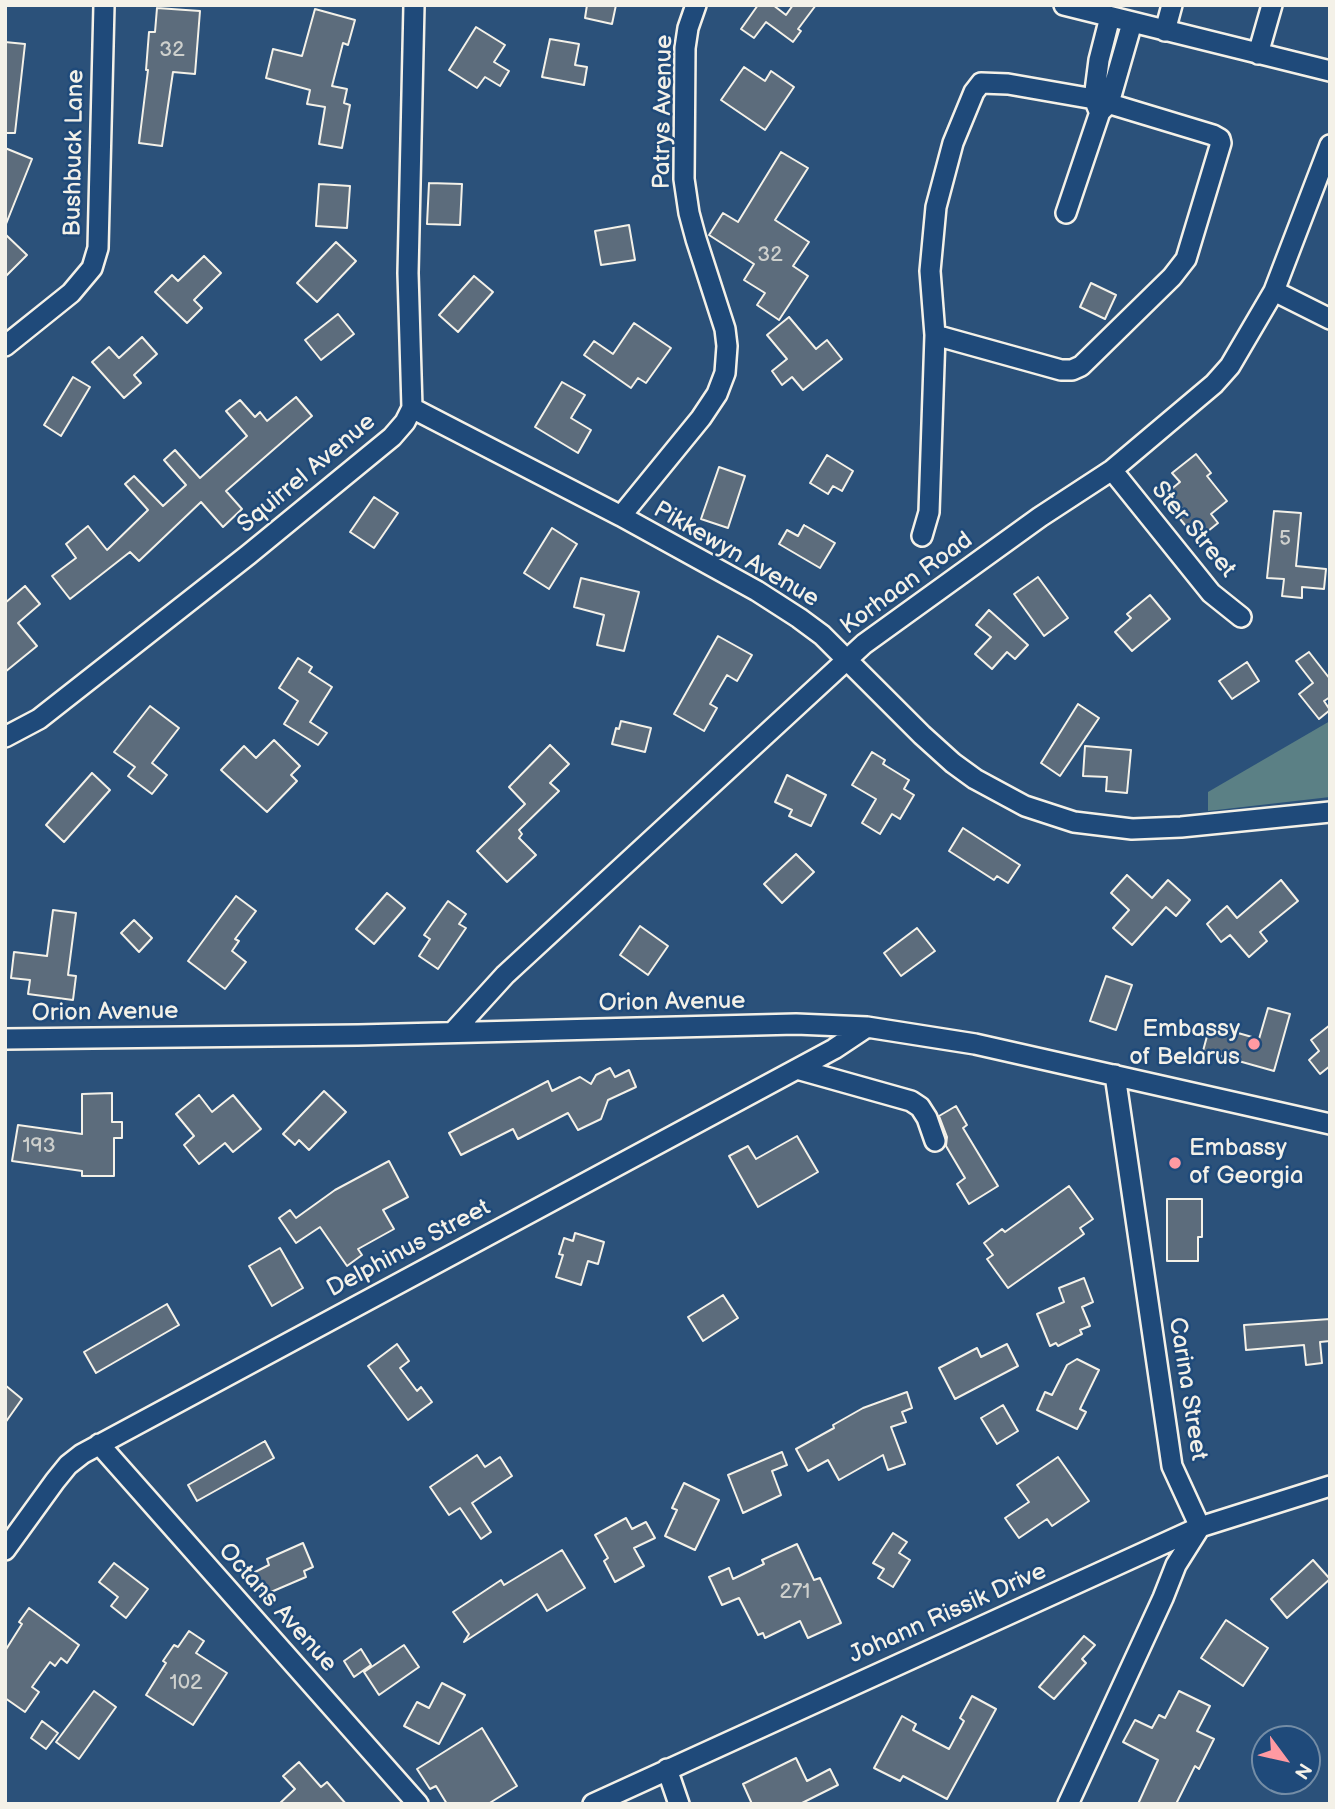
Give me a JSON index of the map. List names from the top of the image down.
{
  "streets": {
    "street": [
      "Patrys Avenue",
      "Bushbuck Lane",
      "Squirrel Avenue",
      "Ster Street",
      "Pikkewyn Avenue",
      "Korhaan Road",
      "Orion Avenue",
      "Delphinus Street",
      "Carina Street",
      "Octans Avenue",
      "Johann Rissik Drive"
    ]
  },
  "crossings": [
    ["Patrys Avenue", "Pikkewyn Avenue"],
    ["Squirrel Avenue", "Pikkewyn Avenue"],
    ["Ster Street", "Korhaan Road"],
    ["Pikkewyn Avenue", "Korhaan Road"],
    ["Korhaan Road", "Orion Avenue"],
    ["Orion Avenue", "Delphinus Street"],
    ["Orion Avenue", "Carina Street"],
    ["Delphinus Street", "Octans Avenue"],
    ["Carina Street", "Johann Rissik Drive"]
  ],
  "places": ["Embassy of Belarus", "Embassy of Georgia"],
  "house_numbers": [
    "32",
    "32",
    "5",
    "193",
    "271",
    "102"
  ],
  "north": "bottom right"
}
